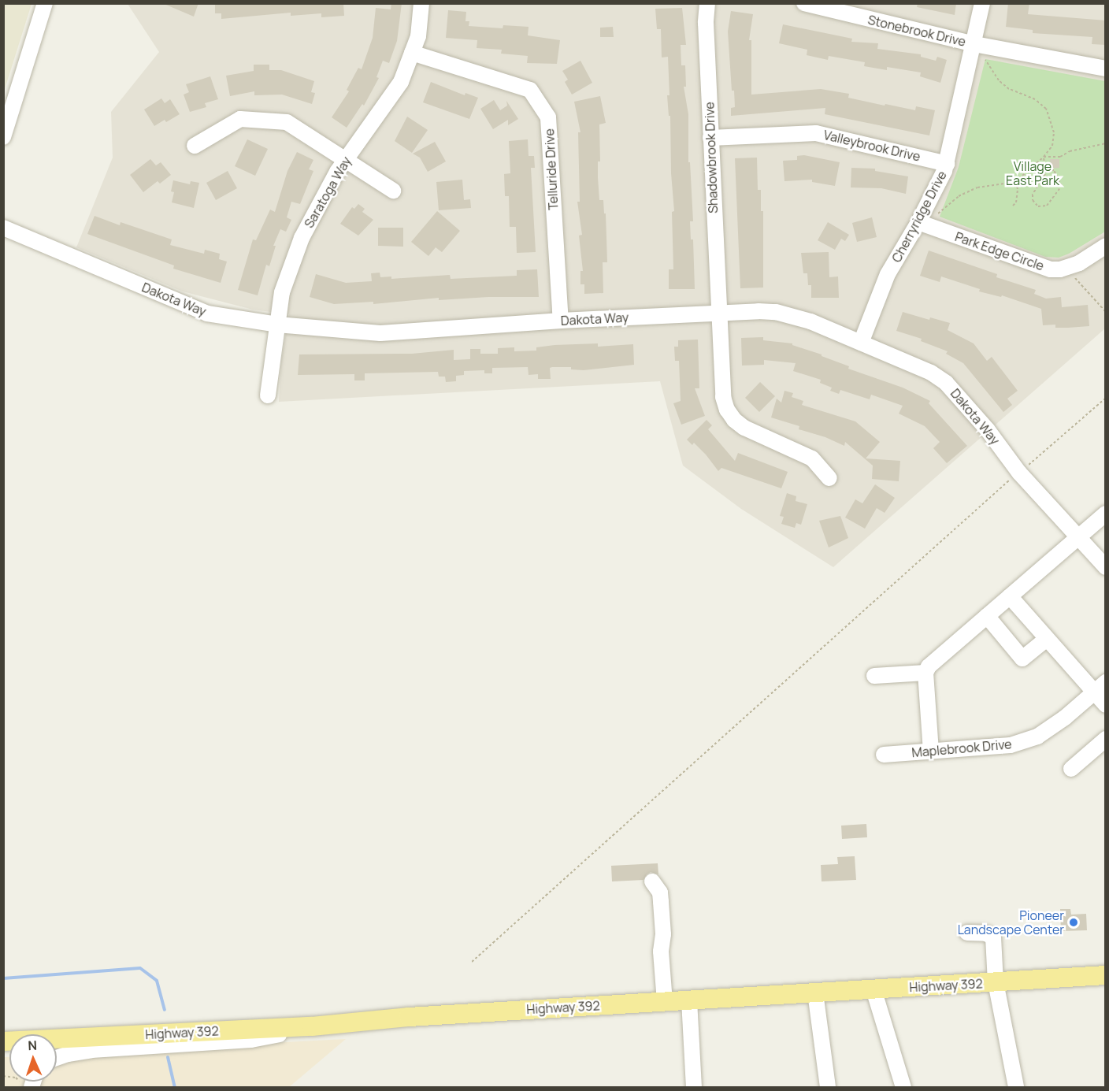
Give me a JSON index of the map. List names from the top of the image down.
{
  "streets": {
    "main road": ["Highway 392"],
    "street": [
      "Stonebrook Drive",
      "Valleybrook Drive",
      "Shadowbrook Drive",
      "Telluride Drive",
      "Saratoga Way",
      "Cherryridge Drive",
      "Park Edge Circle",
      "Dakota Way",
      "Maplebrook Drive"
    ]
  },
  "crossings": [
    ["Stonebrook Drive", "Cherryridge Drive"],
    ["Valleybrook Drive", "Shadowbrook Drive"],
    ["Valleybrook Drive", "Cherryridge Drive"],
    ["Shadowbrook Drive", "Dakota Way"],
    ["Telluride Drive", "Saratoga Way"],
    ["Telluride Drive", "Dakota Way"],
    ["Saratoga Way", "Dakota Way"],
    ["Cherryridge Drive", "Park Edge Circle"],
    ["Cherryridge Drive", "Dakota Way"]
  ],
  "parks": ["Village East Park"],
  "places": ["Pioneer Landscape Center"],
  "north": "top"
}
